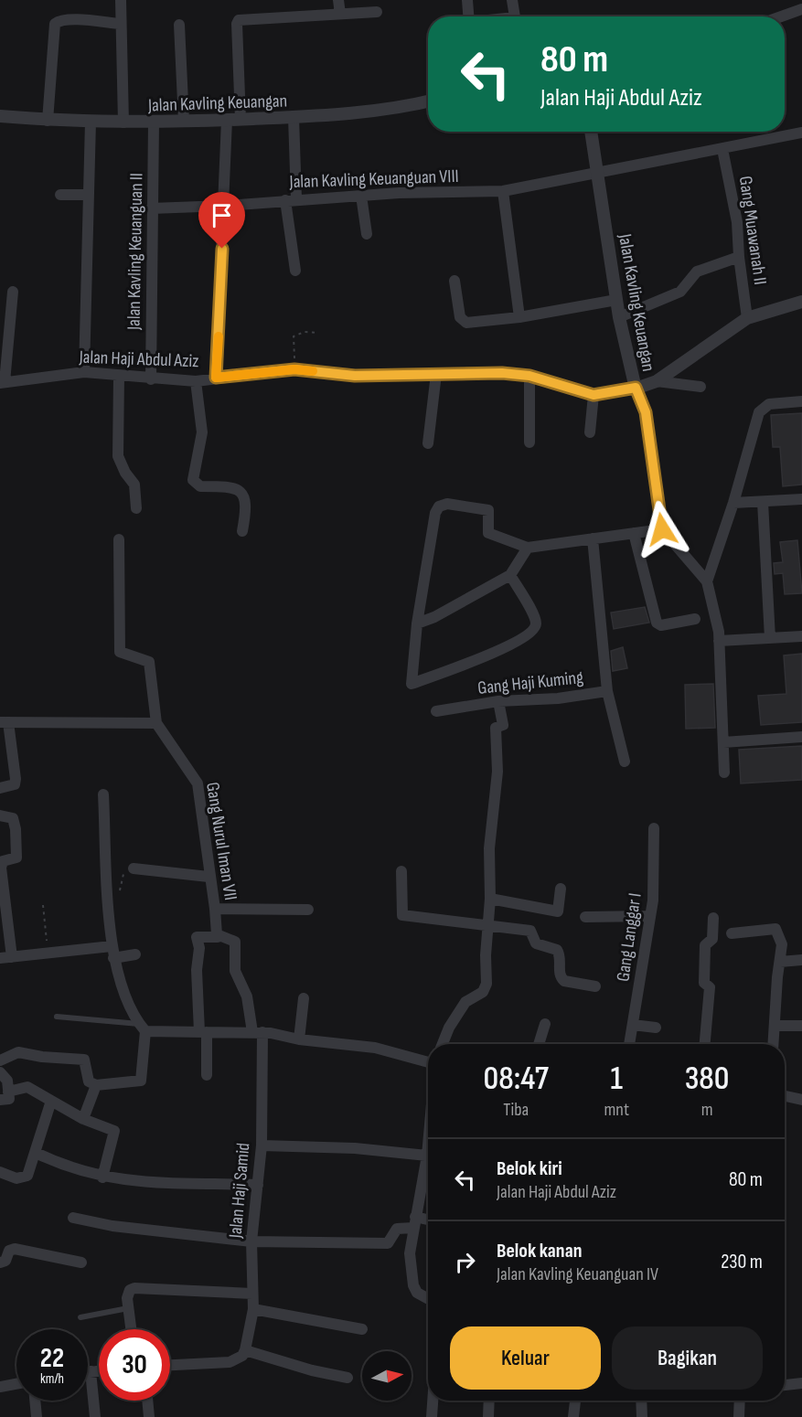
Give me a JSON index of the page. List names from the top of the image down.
{
  "streets": {
    "street": [
      "Jalan Kavling Keuangan",
      "Jalan Kavling Keuanguan VIII",
      "Gang Muawanah II",
      "Jalan Kavling Keuanguan II",
      "Jalan Haji Abdul Aziz",
      "Gang Haji Kuming",
      "Gang Nurul Iman VII",
      "Gang Langgar I",
      "Jalan Haji Samid"
    ]
  },
  "crossings": [
    ["Jalan Kavling Keuangan", "Jalan Kavling Keuanguan VIII"],
    ["Jalan Kavling Keuangan", "Jalan Kavling Keuanguan II"],
    ["Jalan Kavling Keuangan", "Jalan Haji Abdul Aziz"],
    ["Jalan Kavling Keuanguan VIII", "Gang Muawanah II"],
    ["Jalan Kavling Keuanguan VIII", "Jalan Kavling Keuanguan II"],
    ["Jalan Kavling Keuanguan II", "Jalan Haji Abdul Aziz"]
  ],
  "north": "right",
  "page": {
    "turn": ["80 m", "Jalan Haji Abdul Aziz"],
    "eta": [
      "08:47",
      "Tiba",
      "1",
      "mnt",
      "380",
      "m"
    ],
    "list": [
      {
        "name": "Belok kiri",
        "note": "Jalan Haji Abdul Aziz",
        "value": "80 m"
      },
      {
        "name": "Belok kanan",
        "note": "Jalan Kavling Keuanguan IV",
        "value": "230 m"
      }
    ],
    "buttons": ["Keluar", "Bagikan"],
    "speed": "22 km/h",
    "limit": "30"
  }
}
